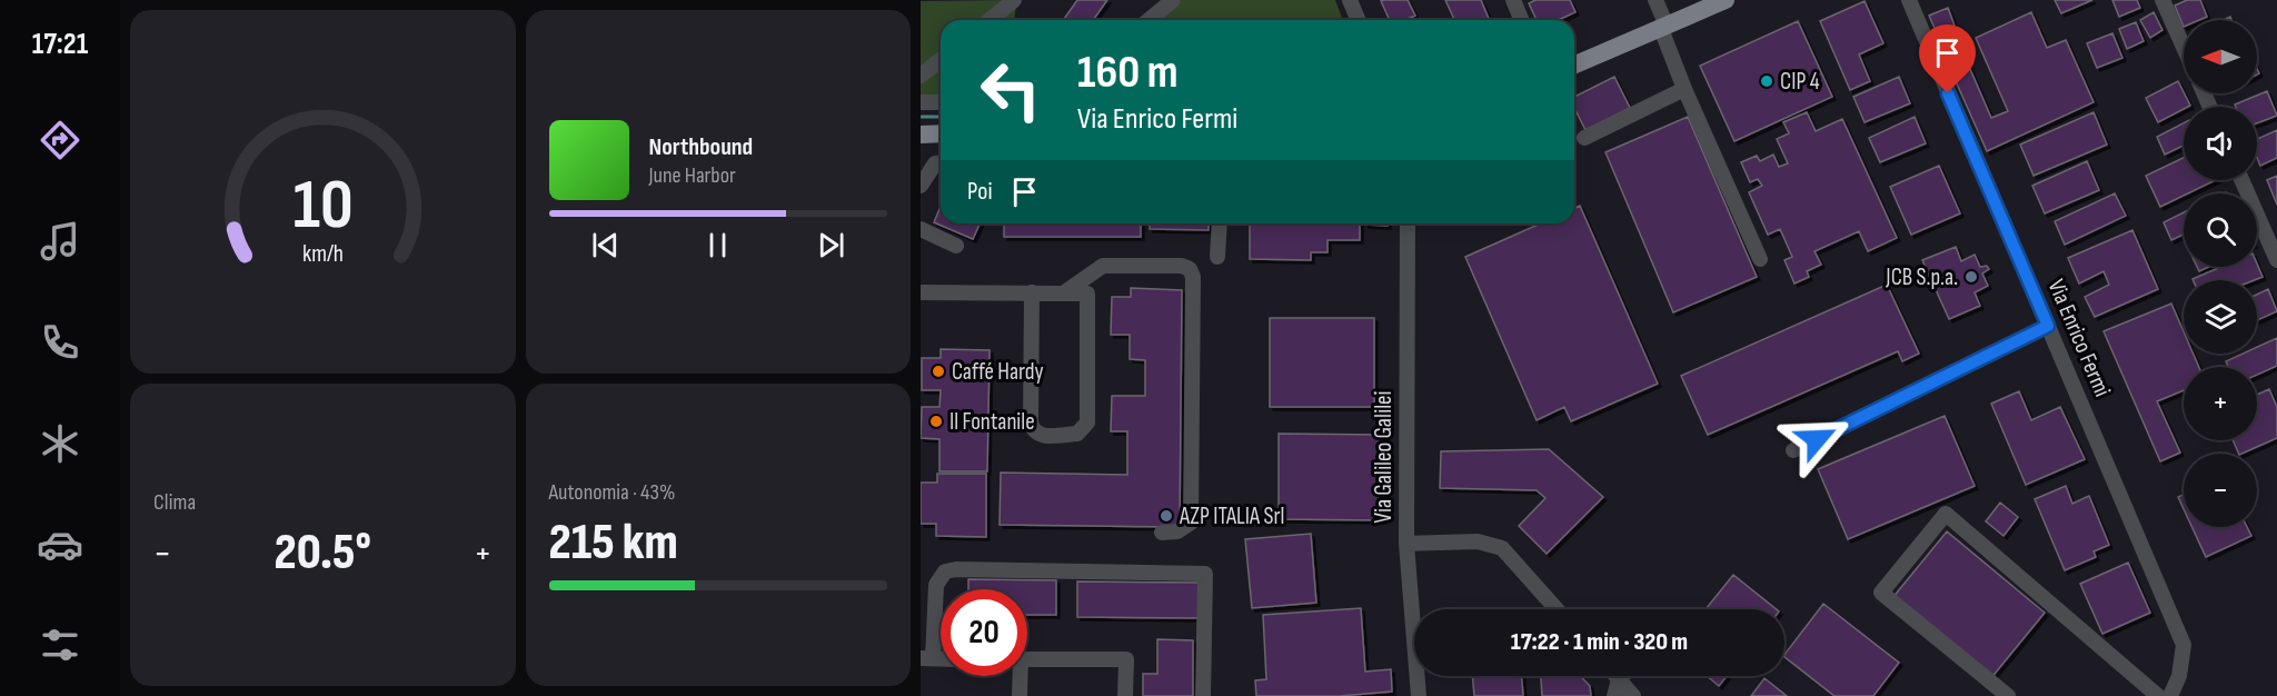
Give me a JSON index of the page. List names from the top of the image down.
{
  "streets": {
    "street": ["Via Enrico Fermi", "Via Galileo Galilei"]
  },
  "places": [
    "CIP 4",
    "JCB S.p.a.",
    "Caffé Hardy",
    "Il Fontanile",
    "AZP ITALIA Srl"
  ],
  "north": "left",
  "page": {
    "tabs": "17:21",
    "map_buttons": ["+", "−"],
    "turn": ["160 m", "Via Enrico Fermi"],
    "song": ["Northbound", "June Harbor"],
    "then": "Poi",
    "tile": [
      "Clima",
      ["Autonomia · 43%", "215 km"]
    ],
    "heat": ["−", "20.5°", "+"],
    "limit": "20",
    "trip": "17:22 · 1 min · 320 m",
    "gauge": ["10", "km/h"]
  }
}
